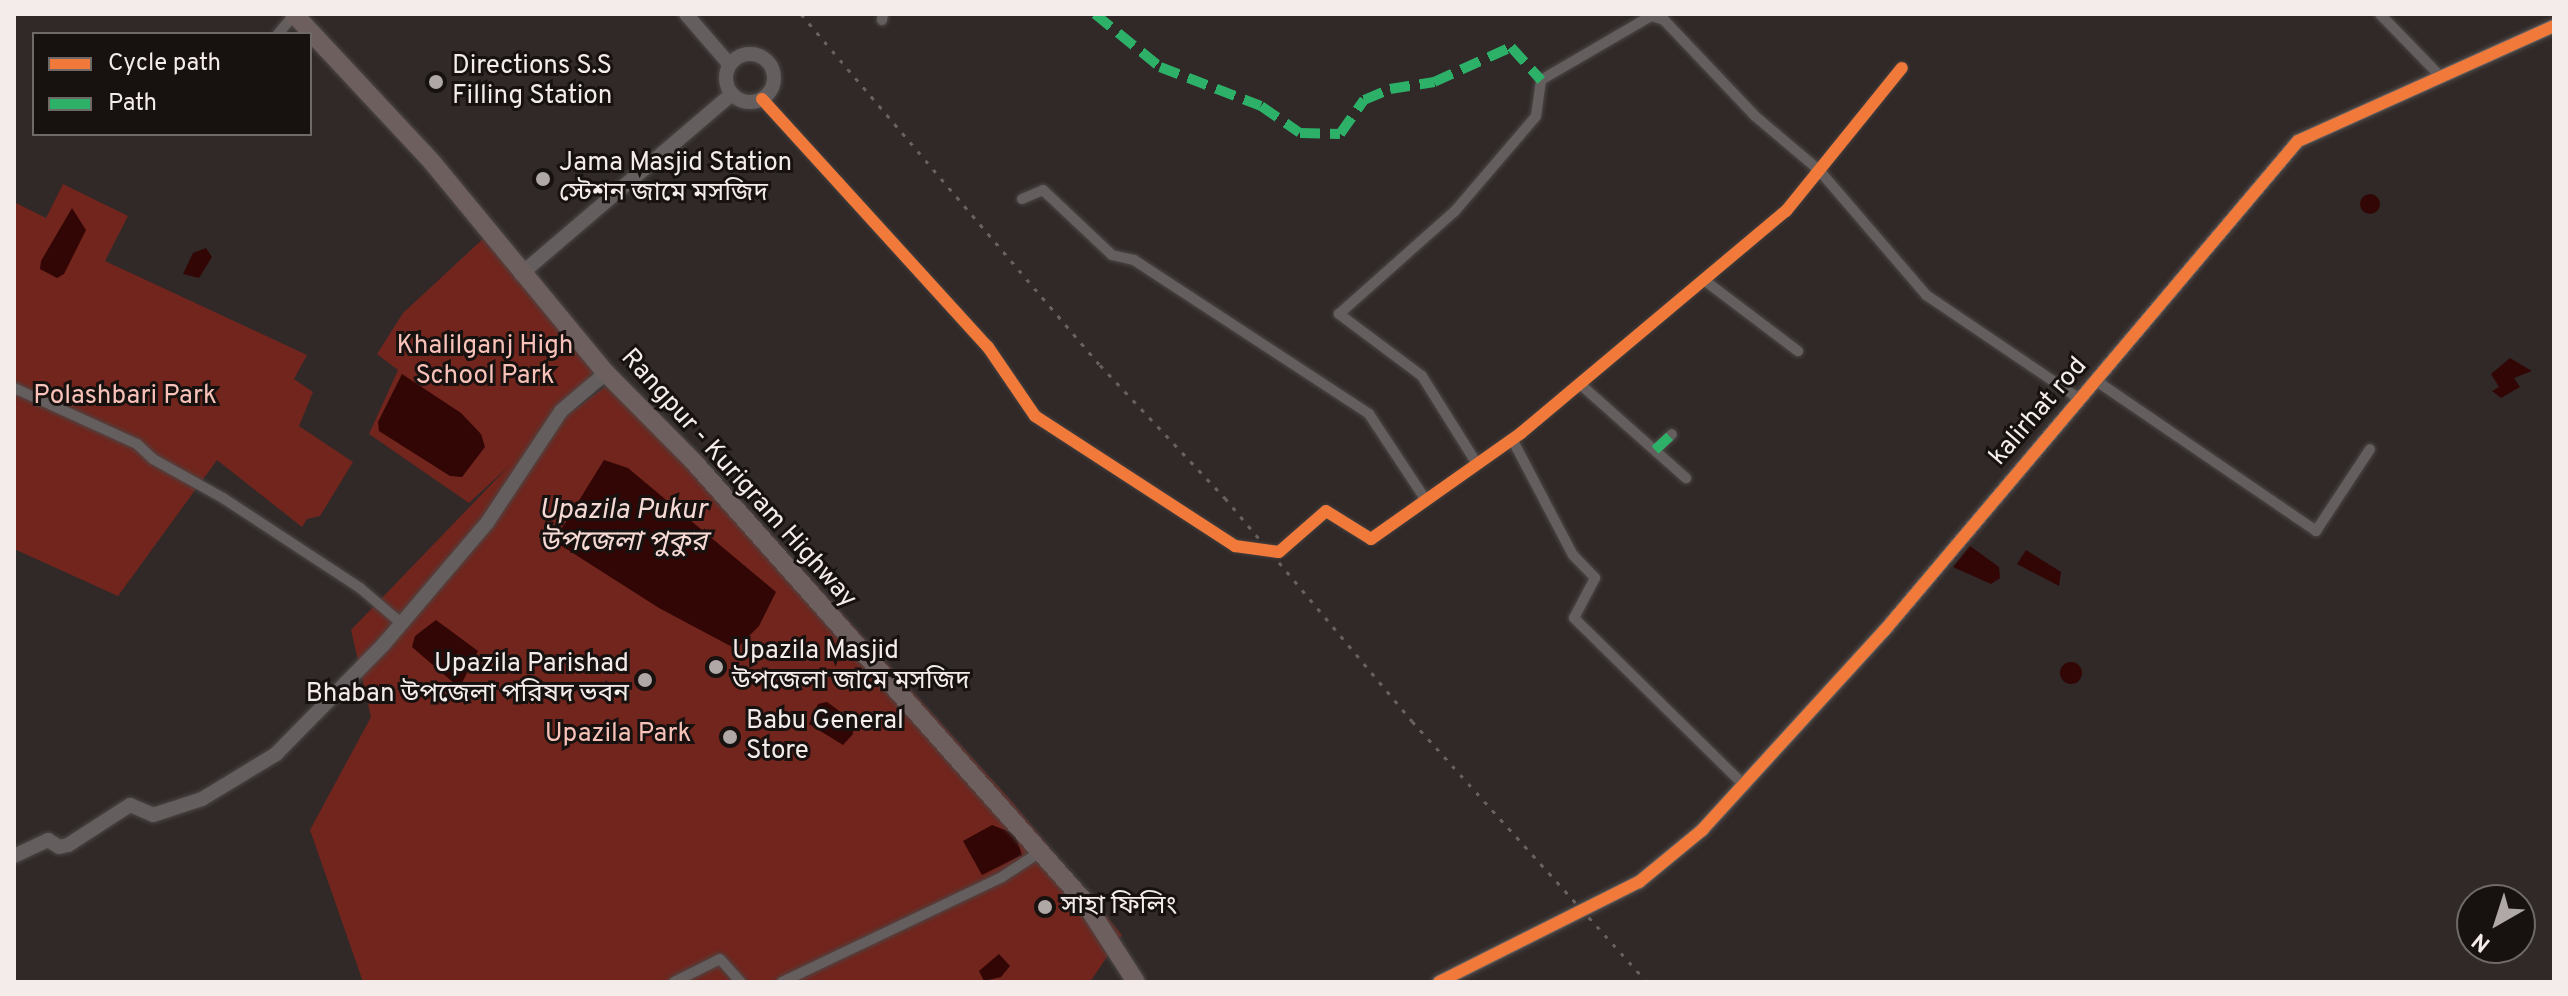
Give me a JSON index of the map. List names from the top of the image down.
{
  "streets": {
    "highway": ["Rangpur - Kurigram Highway"],
    "street": ["kalirhat rod"]
  },
  "water": ["Upazila Pukur উপজেলা পুকুর"],
  "parks": ["Khalilganj High School Park", "Polashbari Park", "Upazila Park"],
  "places": [
    "Directions S.S Filling Station",
    "Jama Masjid Station স্টেশন জামে মসজিদ",
    "Upazila Masjid উপজেলা জামে মসজিদ",
    "Upazila Parishad Bhaban উপজেলা পরিষদ ভবন",
    "Babu General Store",
    "সাহা ফিলিং"
  ],
  "legend": ["Cycle path", "Path"],
  "north": "bottom left"
}
